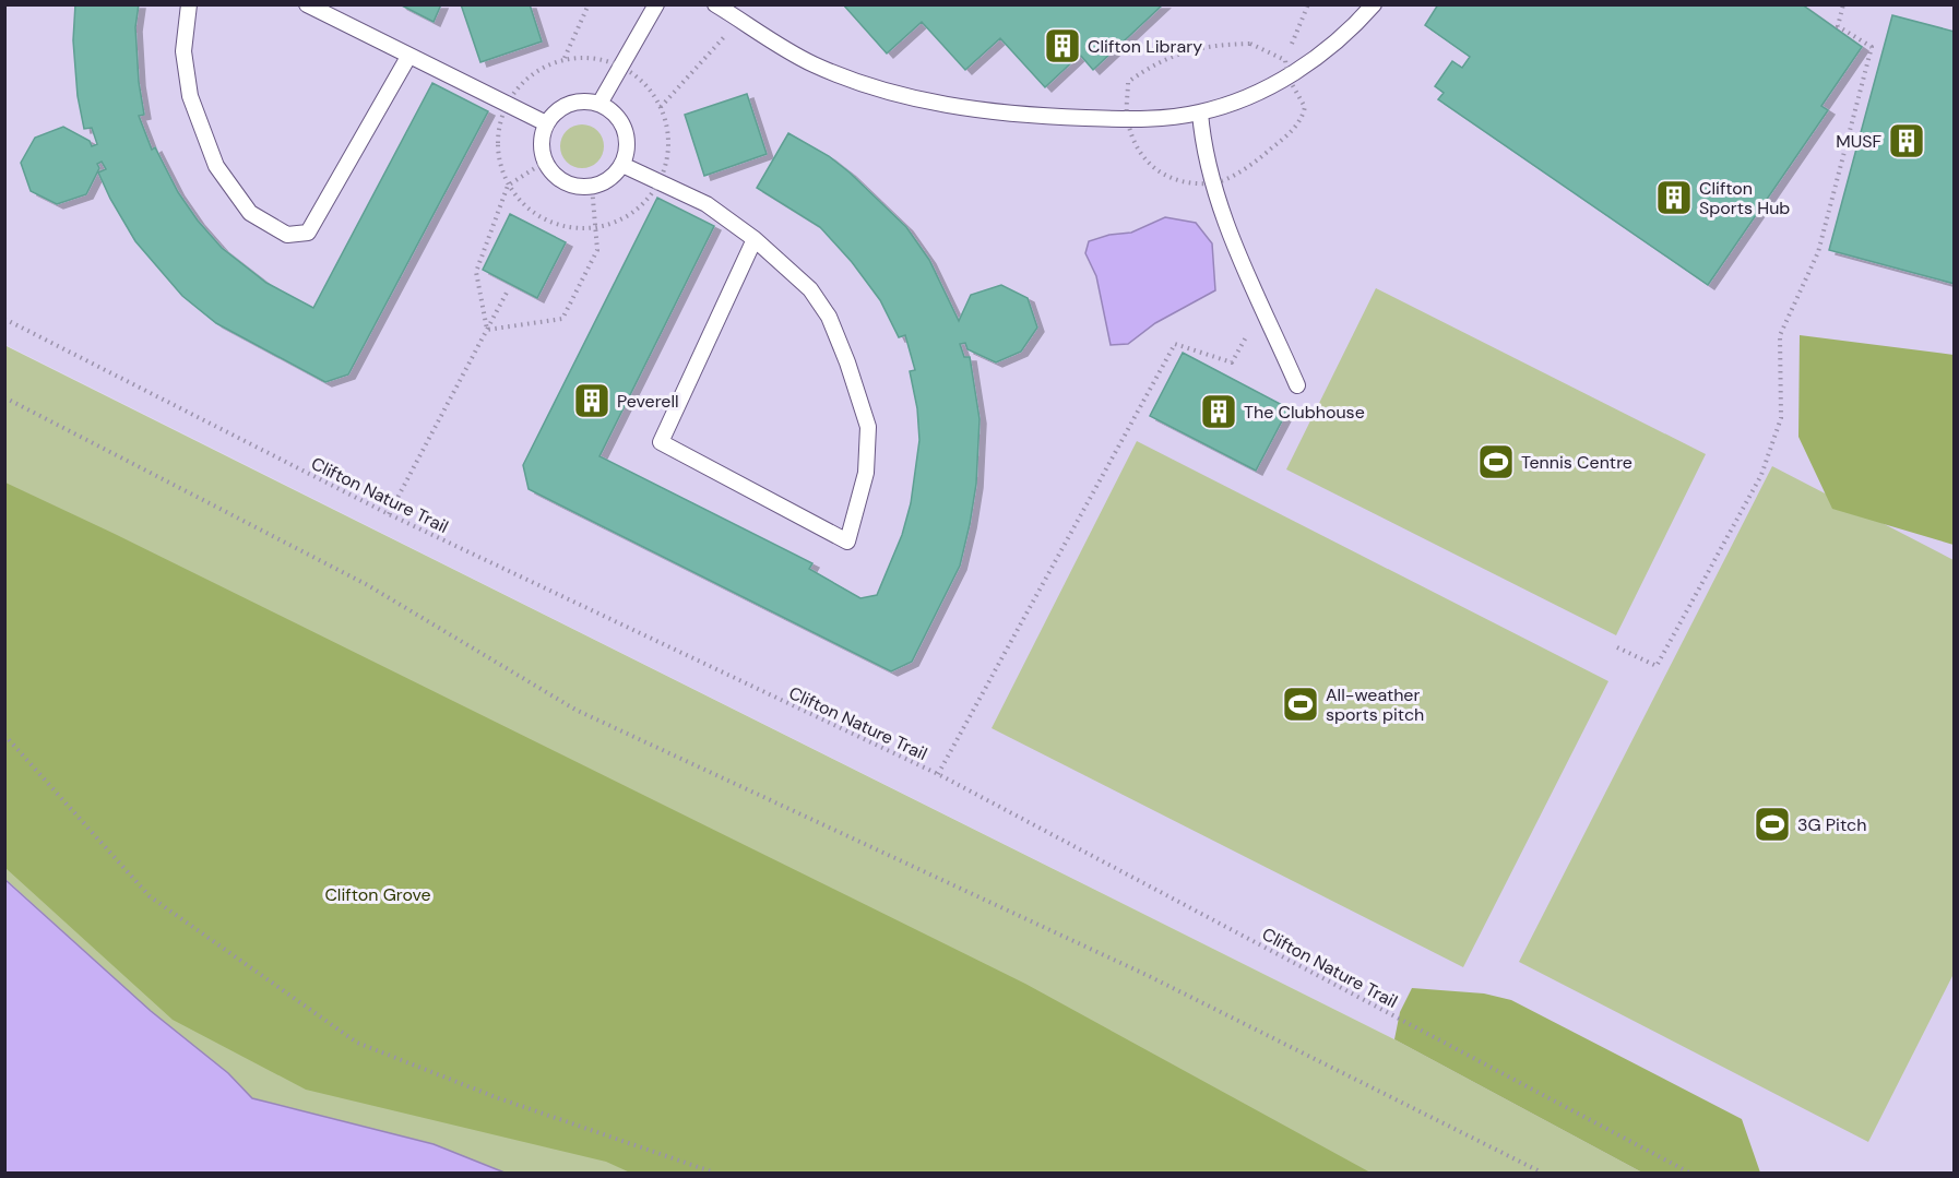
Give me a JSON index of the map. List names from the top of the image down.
{
  "streets": {
    "path": ["Clifton Nature Trail"]
  },
  "parks": ["Clifton Grove"],
  "places": {
    "building": [
      "Clifton Library",
      "MUSF",
      "Clifton Sports Hub",
      "Peverell",
      "The Clubhouse"
    ],
    "sports": ["Tennis Centre", "All-weather sports pitch", "3G Pitch"]
  }
}
